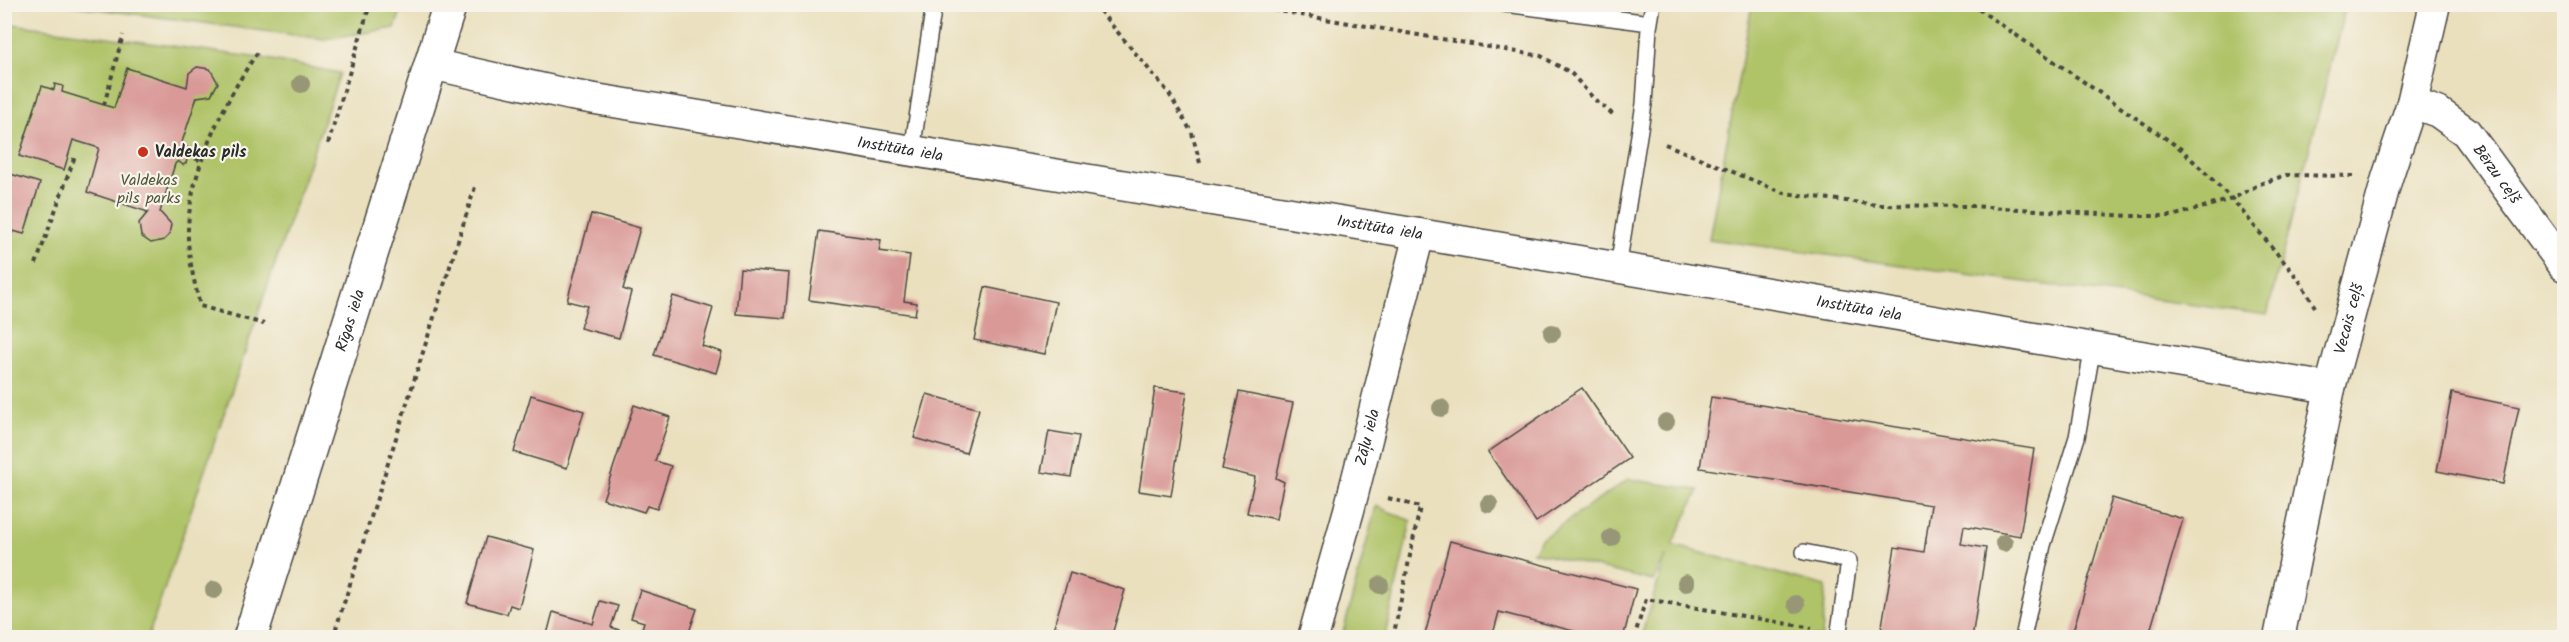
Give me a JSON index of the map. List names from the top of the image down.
{
  "streets": {
    "main road": ["Rīgas iela"],
    "street": [
      "Institūta iela",
      "Bērzu ceļš",
      "Vecais ceļš",
      "Zāļu iela"
    ]
  },
  "crossings": [
    ["Institūta iela", "Vecais ceļš"],
    ["Institūta iela", "Rīgas iela"],
    ["Institūta iela", "Zāļu iela"],
    ["Bērzu ceļš", "Vecais ceļš"]
  ],
  "parks": ["Valdekas pils parks"],
  "places": ["Valdekas pils"]
}
